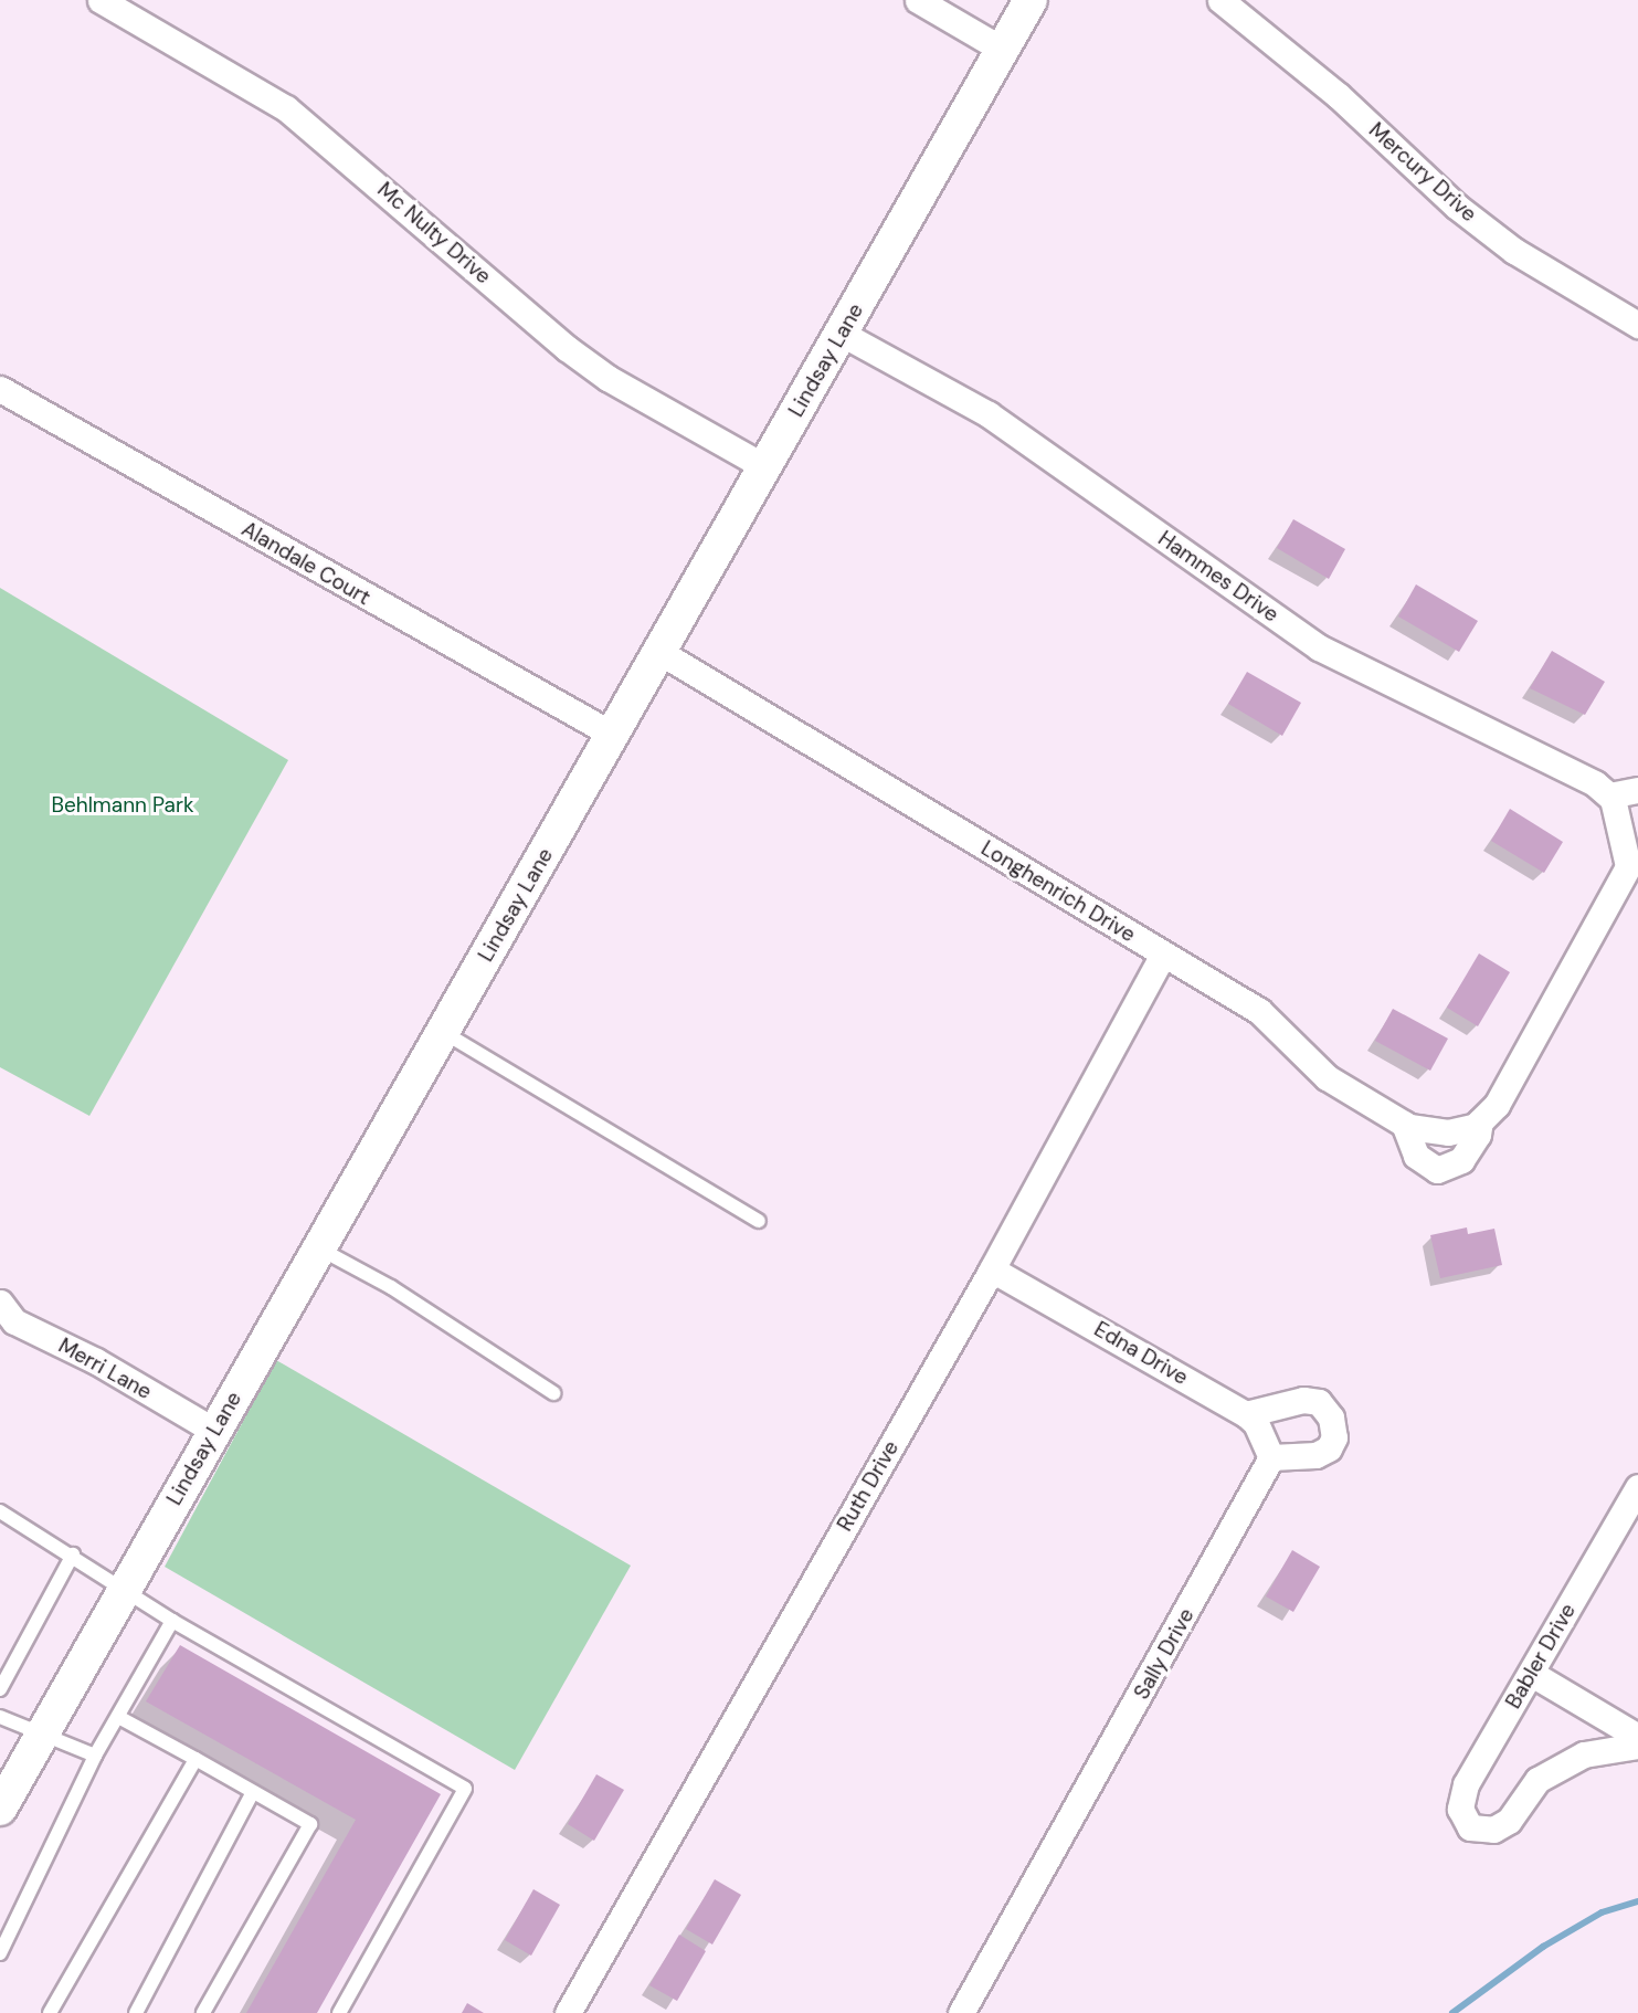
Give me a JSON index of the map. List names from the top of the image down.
{
  "streets": {
    "street": [
      "Mercury Drive",
      "Mc Nulty Drive",
      "Lindsay Lane",
      "Alandale Court",
      "Hammes Drive",
      "Longhenrich Drive",
      "Edna Drive",
      "Merri Lane",
      "Ruth Drive",
      "Sally Drive",
      "Babler Drive"
    ]
  },
  "crossings": [
    ["Mc Nulty Drive", "Lindsay Lane"],
    ["Lindsay Lane", "Alandale Court"],
    ["Lindsay Lane", "Hammes Drive"],
    ["Lindsay Lane", "Longhenrich Drive"],
    ["Lindsay Lane", "Merri Lane"],
    ["Longhenrich Drive", "Ruth Drive"],
    ["Edna Drive", "Ruth Drive"],
    ["Edna Drive", "Sally Drive"]
  ],
  "parks": ["Behlmann Park"]
}
